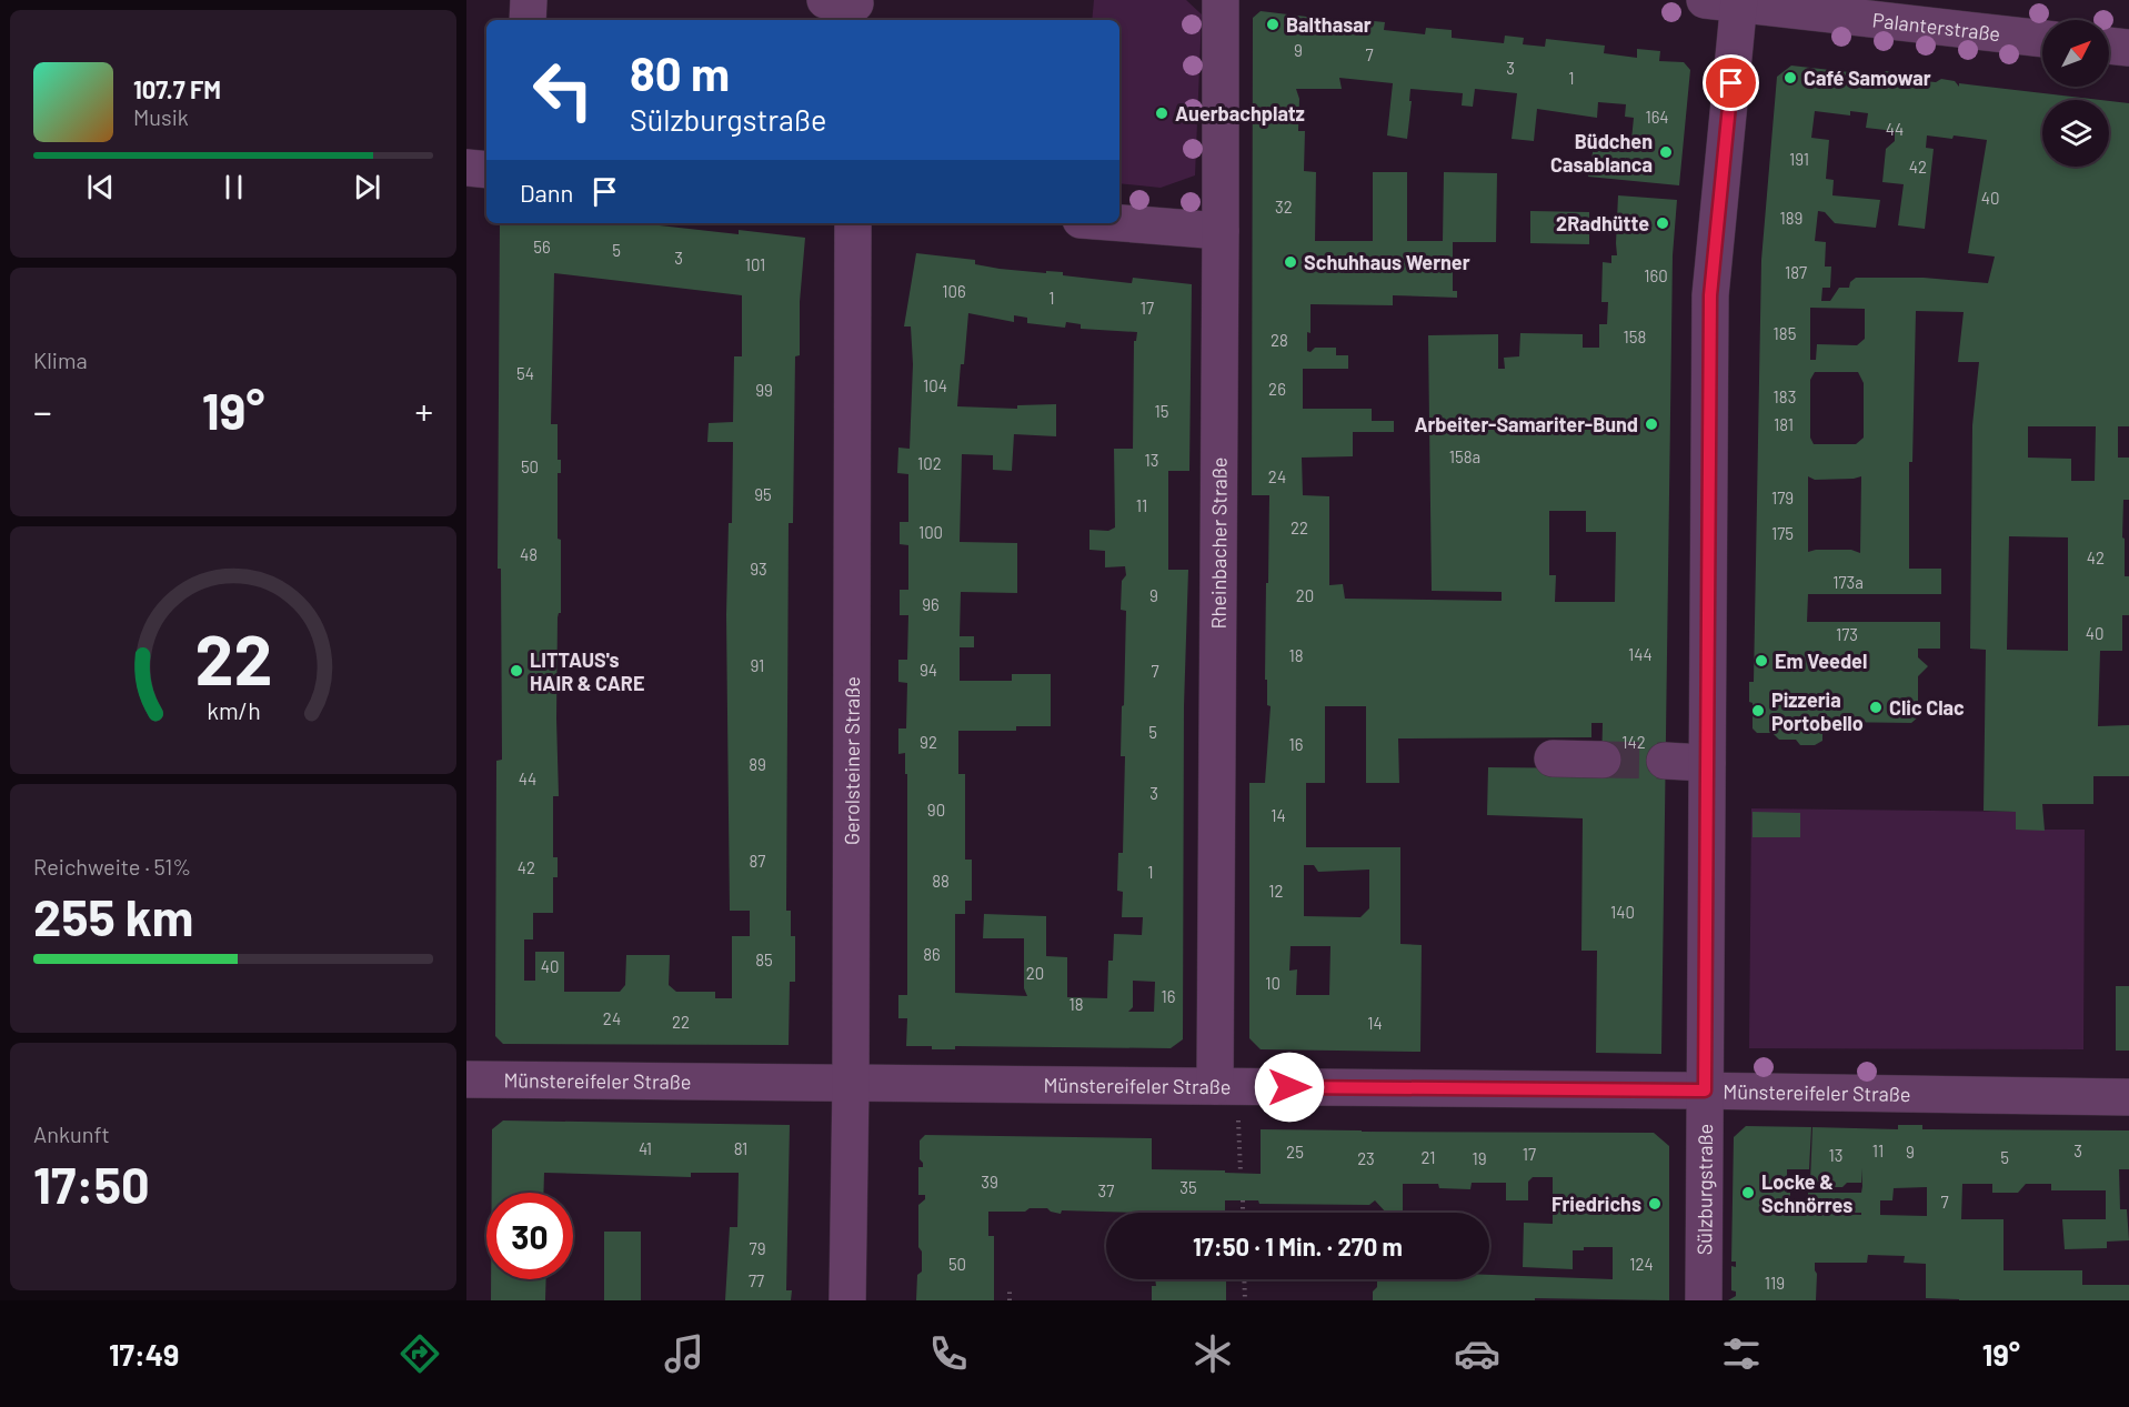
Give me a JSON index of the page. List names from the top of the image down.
{
  "streets": {
    "street": [
      "Palanterstraße",
      "Rheinbacher Straße",
      "Gerolsteiner Straße",
      "Münstereifeler Straße",
      "Sülzburgstraße"
    ]
  },
  "crossings": [
    ["Palanterstraße", "Sülzburgstraße"],
    ["Rheinbacher Straße", "Münstereifeler Straße"],
    ["Gerolsteiner Straße", "Münstereifeler Straße"],
    ["Münstereifeler Straße", "Sülzburgstraße"]
  ],
  "places": [
    "Balthasar",
    "Café Samowar",
    "Auerbachplatz",
    "Büdchen Casablanca",
    "2Radhütte",
    "Schuhhaus Werner",
    "Arbeiter-Samariter-Bund",
    "Em Veedel",
    "LITTAUS's HAIR & CARE",
    "Clic Clac",
    "Pizzeria Portobello",
    "Locke & Schnörres",
    "Friedrichs"
  ],
  "house_numbers": [
    "9",
    "7",
    "3",
    "1",
    "164",
    "44",
    "191",
    "42",
    "40",
    "32",
    "189",
    "56",
    "5",
    "3",
    "101",
    "187",
    "160",
    "106",
    "1",
    "17",
    "185",
    "158",
    "28",
    "54",
    "104",
    "26",
    "99",
    "183",
    "15",
    "181",
    "158a",
    "13",
    "102",
    "50",
    "24",
    "95",
    "179",
    "11",
    "22",
    "100",
    "175",
    "48",
    "42",
    "93",
    "173a",
    "9",
    "20",
    "96",
    "40",
    "173",
    "144",
    "18",
    "91",
    "94",
    "7",
    "5",
    "92",
    "142",
    "16",
    "89",
    "44",
    "3",
    "90",
    "14",
    "87",
    "42",
    "1",
    "88",
    "12",
    "140",
    "86",
    "85",
    "40",
    "20",
    "10",
    "16",
    "18",
    "24",
    "22",
    "14",
    "41",
    "81",
    "11",
    "3",
    "25",
    "9",
    "17",
    "13",
    "21",
    "5",
    "23",
    "19",
    "39",
    "35",
    "37",
    "7",
    "79",
    "50",
    "124",
    "77",
    "119"
  ],
  "north": "top right",
  "page": {
    "turn": ["80 m", "Sülzburgstraße"],
    "song": ["107.7 FM", "Musik"],
    "then": "Dann",
    "tile": [
      "Klima",
      ["Reichweite · 51%", "255 km"],
      ["Ankunft", "17:50"]
    ],
    "heat": ["−", "19°", "+"],
    "limit": "30",
    "trip": "17:50 · 1 Min. · 270 m",
    "tabs": ["17:49", "19°"],
    "gauge": ["22", "km/h"]
  }
}
